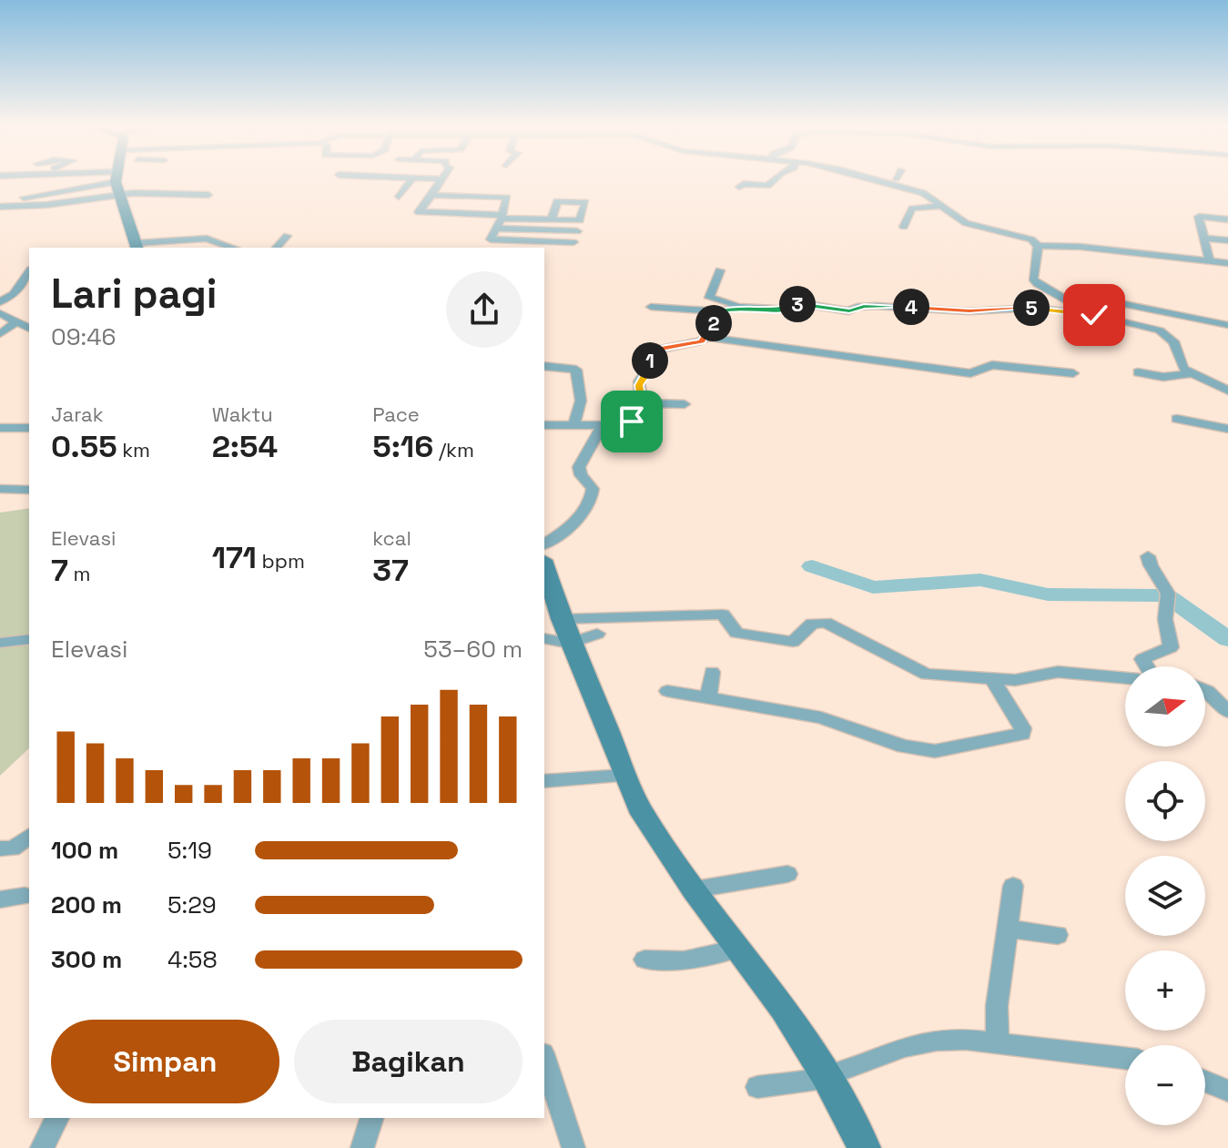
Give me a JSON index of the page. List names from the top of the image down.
{
  "north": "right",
  "page": {
    "heading": ["Lari pagi", "09:46"],
    "pins": [
      "3",
      "4",
      "5",
      "2",
      "1"
    ],
    "stats": [
      ["Jarak", "0.55 km"],
      ["Waktu", "2:54"],
      ["Pace", "5:16 /km"],
      ["Elevasi", "7 m"],
      ["171 bpm"],
      ["kcal", "37"]
    ],
    "chart": ["Elevasi", "53–60 m"],
    "map_buttons": ["+", "−"],
    "list": [
      {
        "name": "100 m",
        "note": "5:19"
      },
      {
        "name": "200 m",
        "note": "5:29"
      },
      {
        "name": "300 m",
        "note": "4:58"
      }
    ],
    "buttons": ["Simpan", "Bagikan"]
  }
}
